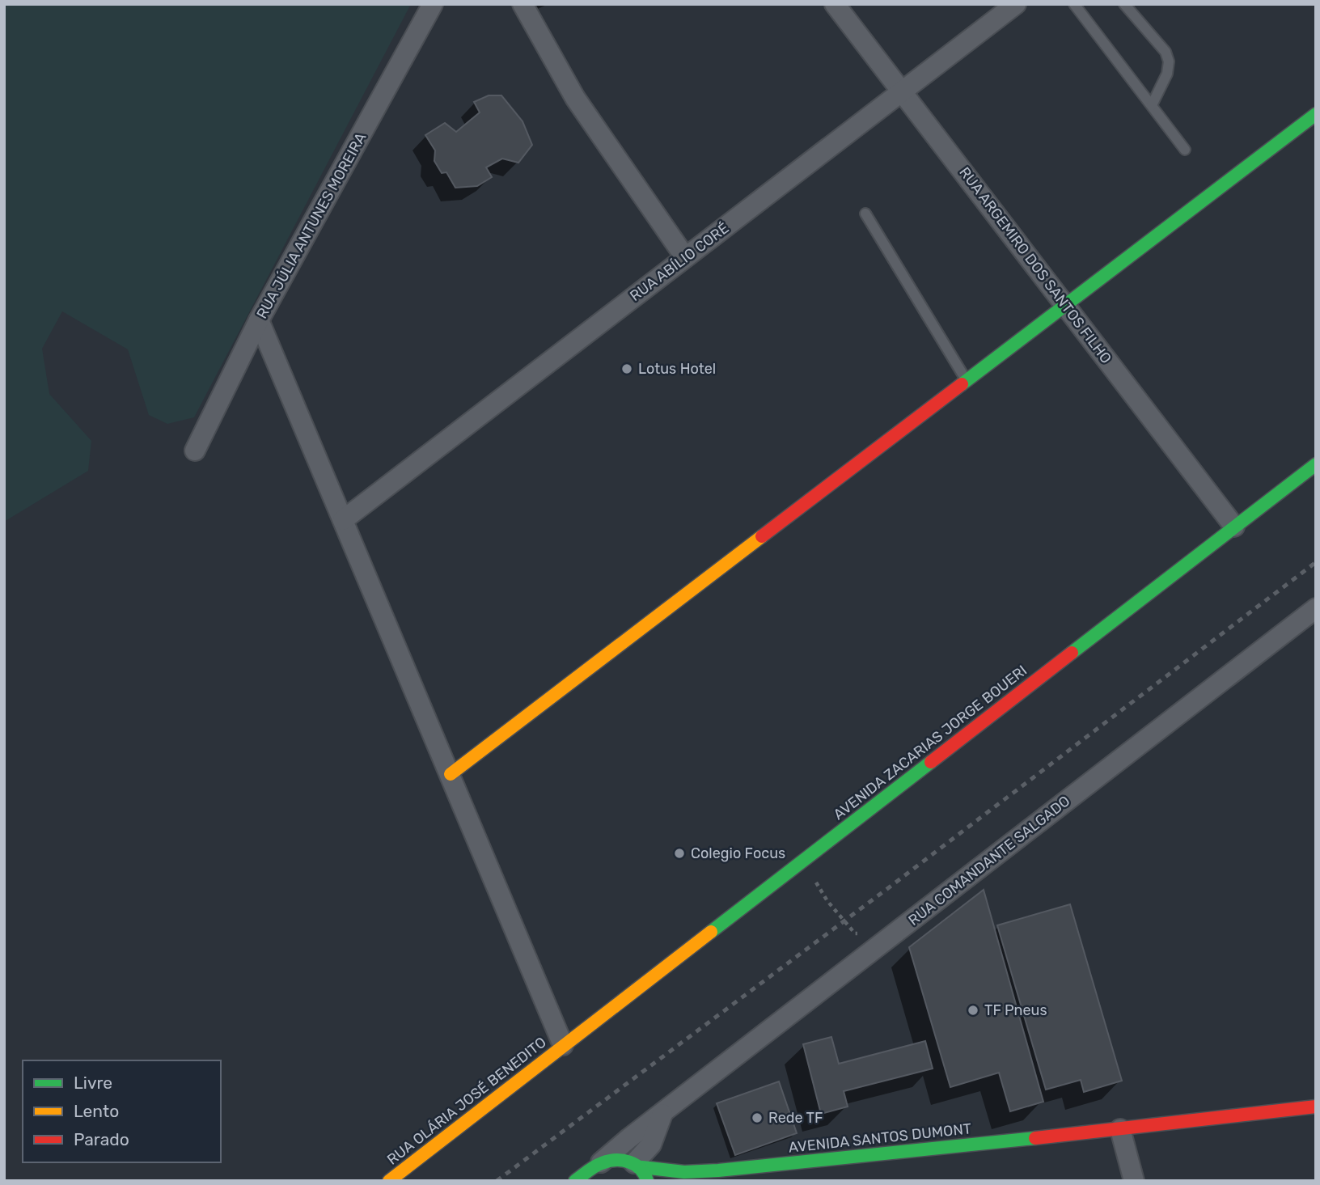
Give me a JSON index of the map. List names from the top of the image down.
{
  "streets": {
    "street": [
      "RUA JÚLIA ANTUNES MOREIRA",
      "RUA ABÍLIO CORÉ",
      "RUA ARGEMIRO DOS SANTOS FILHO",
      "AVENIDA ZACARIAS JORGE BOUERI",
      "RUA COMANDANTE SALGADO",
      "RUA OLÁRIA JOSÉ BENEDITO",
      "AVENIDA SANTOS DUMONT"
    ]
  },
  "crossings": [
    ["RUA ABÍLIO CORÉ", "RUA ARGEMIRO DOS SANTOS FILHO"],
    ["RUA ARGEMIRO DOS SANTOS FILHO", "AVENIDA ZACARIAS JORGE BOUERI"],
    ["AVENIDA ZACARIAS JORGE BOUERI", "RUA OLÁRIA JOSÉ BENEDITO"],
    ["RUA COMANDANTE SALGADO", "AVENIDA SANTOS DUMONT"]
  ],
  "places": [
    "Lotus Hotel",
    "Colegio Focus",
    "TF Pneus",
    "Rede TF"
  ],
  "legend": ["Livre", "Lento", "Parado"]
}
